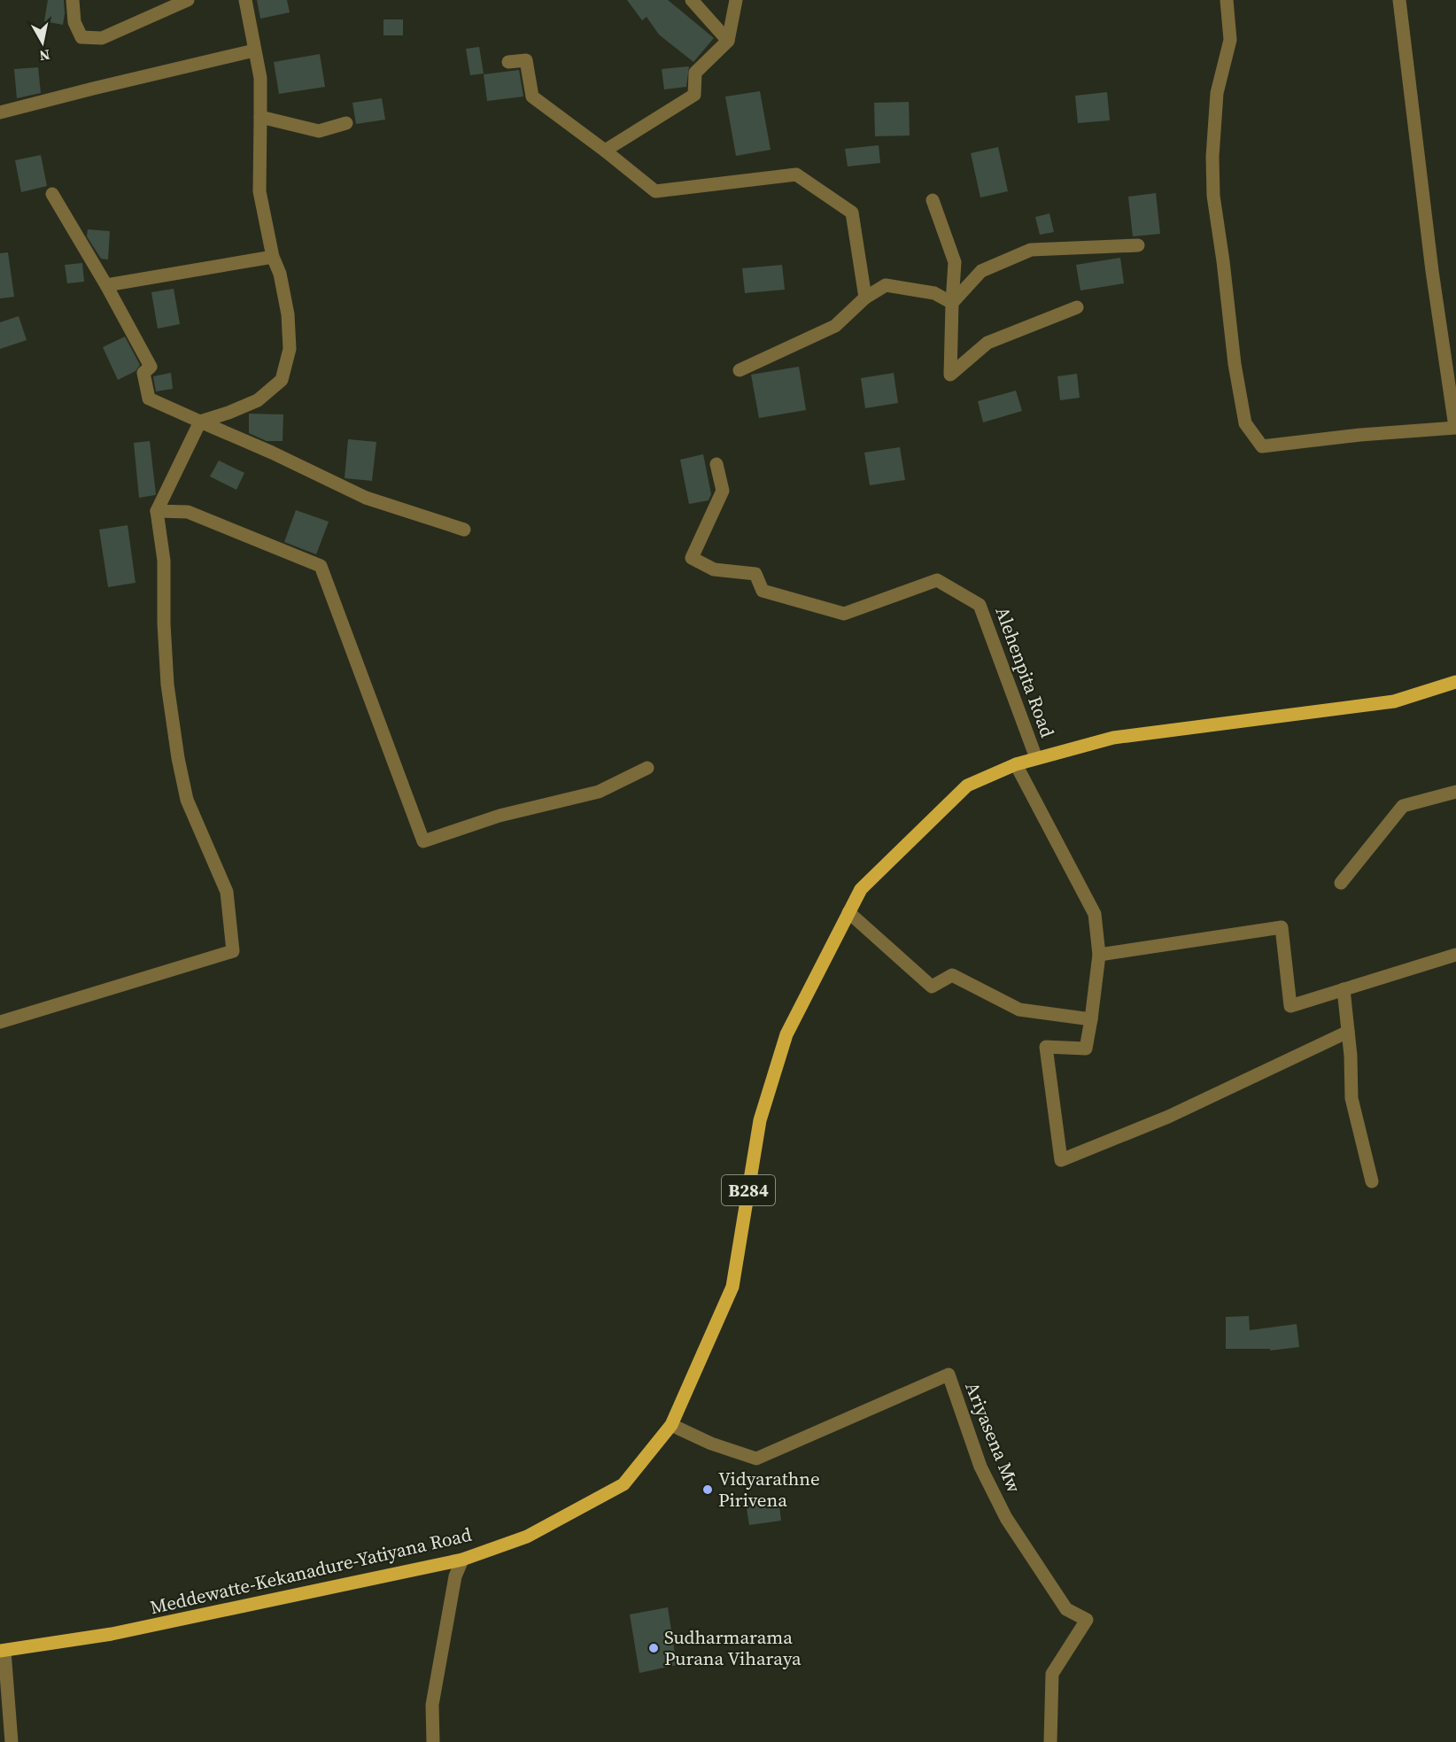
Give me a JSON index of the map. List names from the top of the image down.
{
  "streets": {
    "main road": ["B284", "Meddewatte-Kekanadure-Yatiyana Road"],
    "street": ["Alehenpita Road", "Ariyasena Mw"]
  },
  "crossings": [
    ["Alehenpita Road", "Meddewatte-Kekanadure-Yatiyana Road"],
    ["Ariyasena Mw", "Meddewatte-Kekanadure-Yatiyana Road"]
  ],
  "places": ["Vidyarathne Pirivena", "Sudharmarama Purana Viharaya"],
  "north": "bottom"
}
